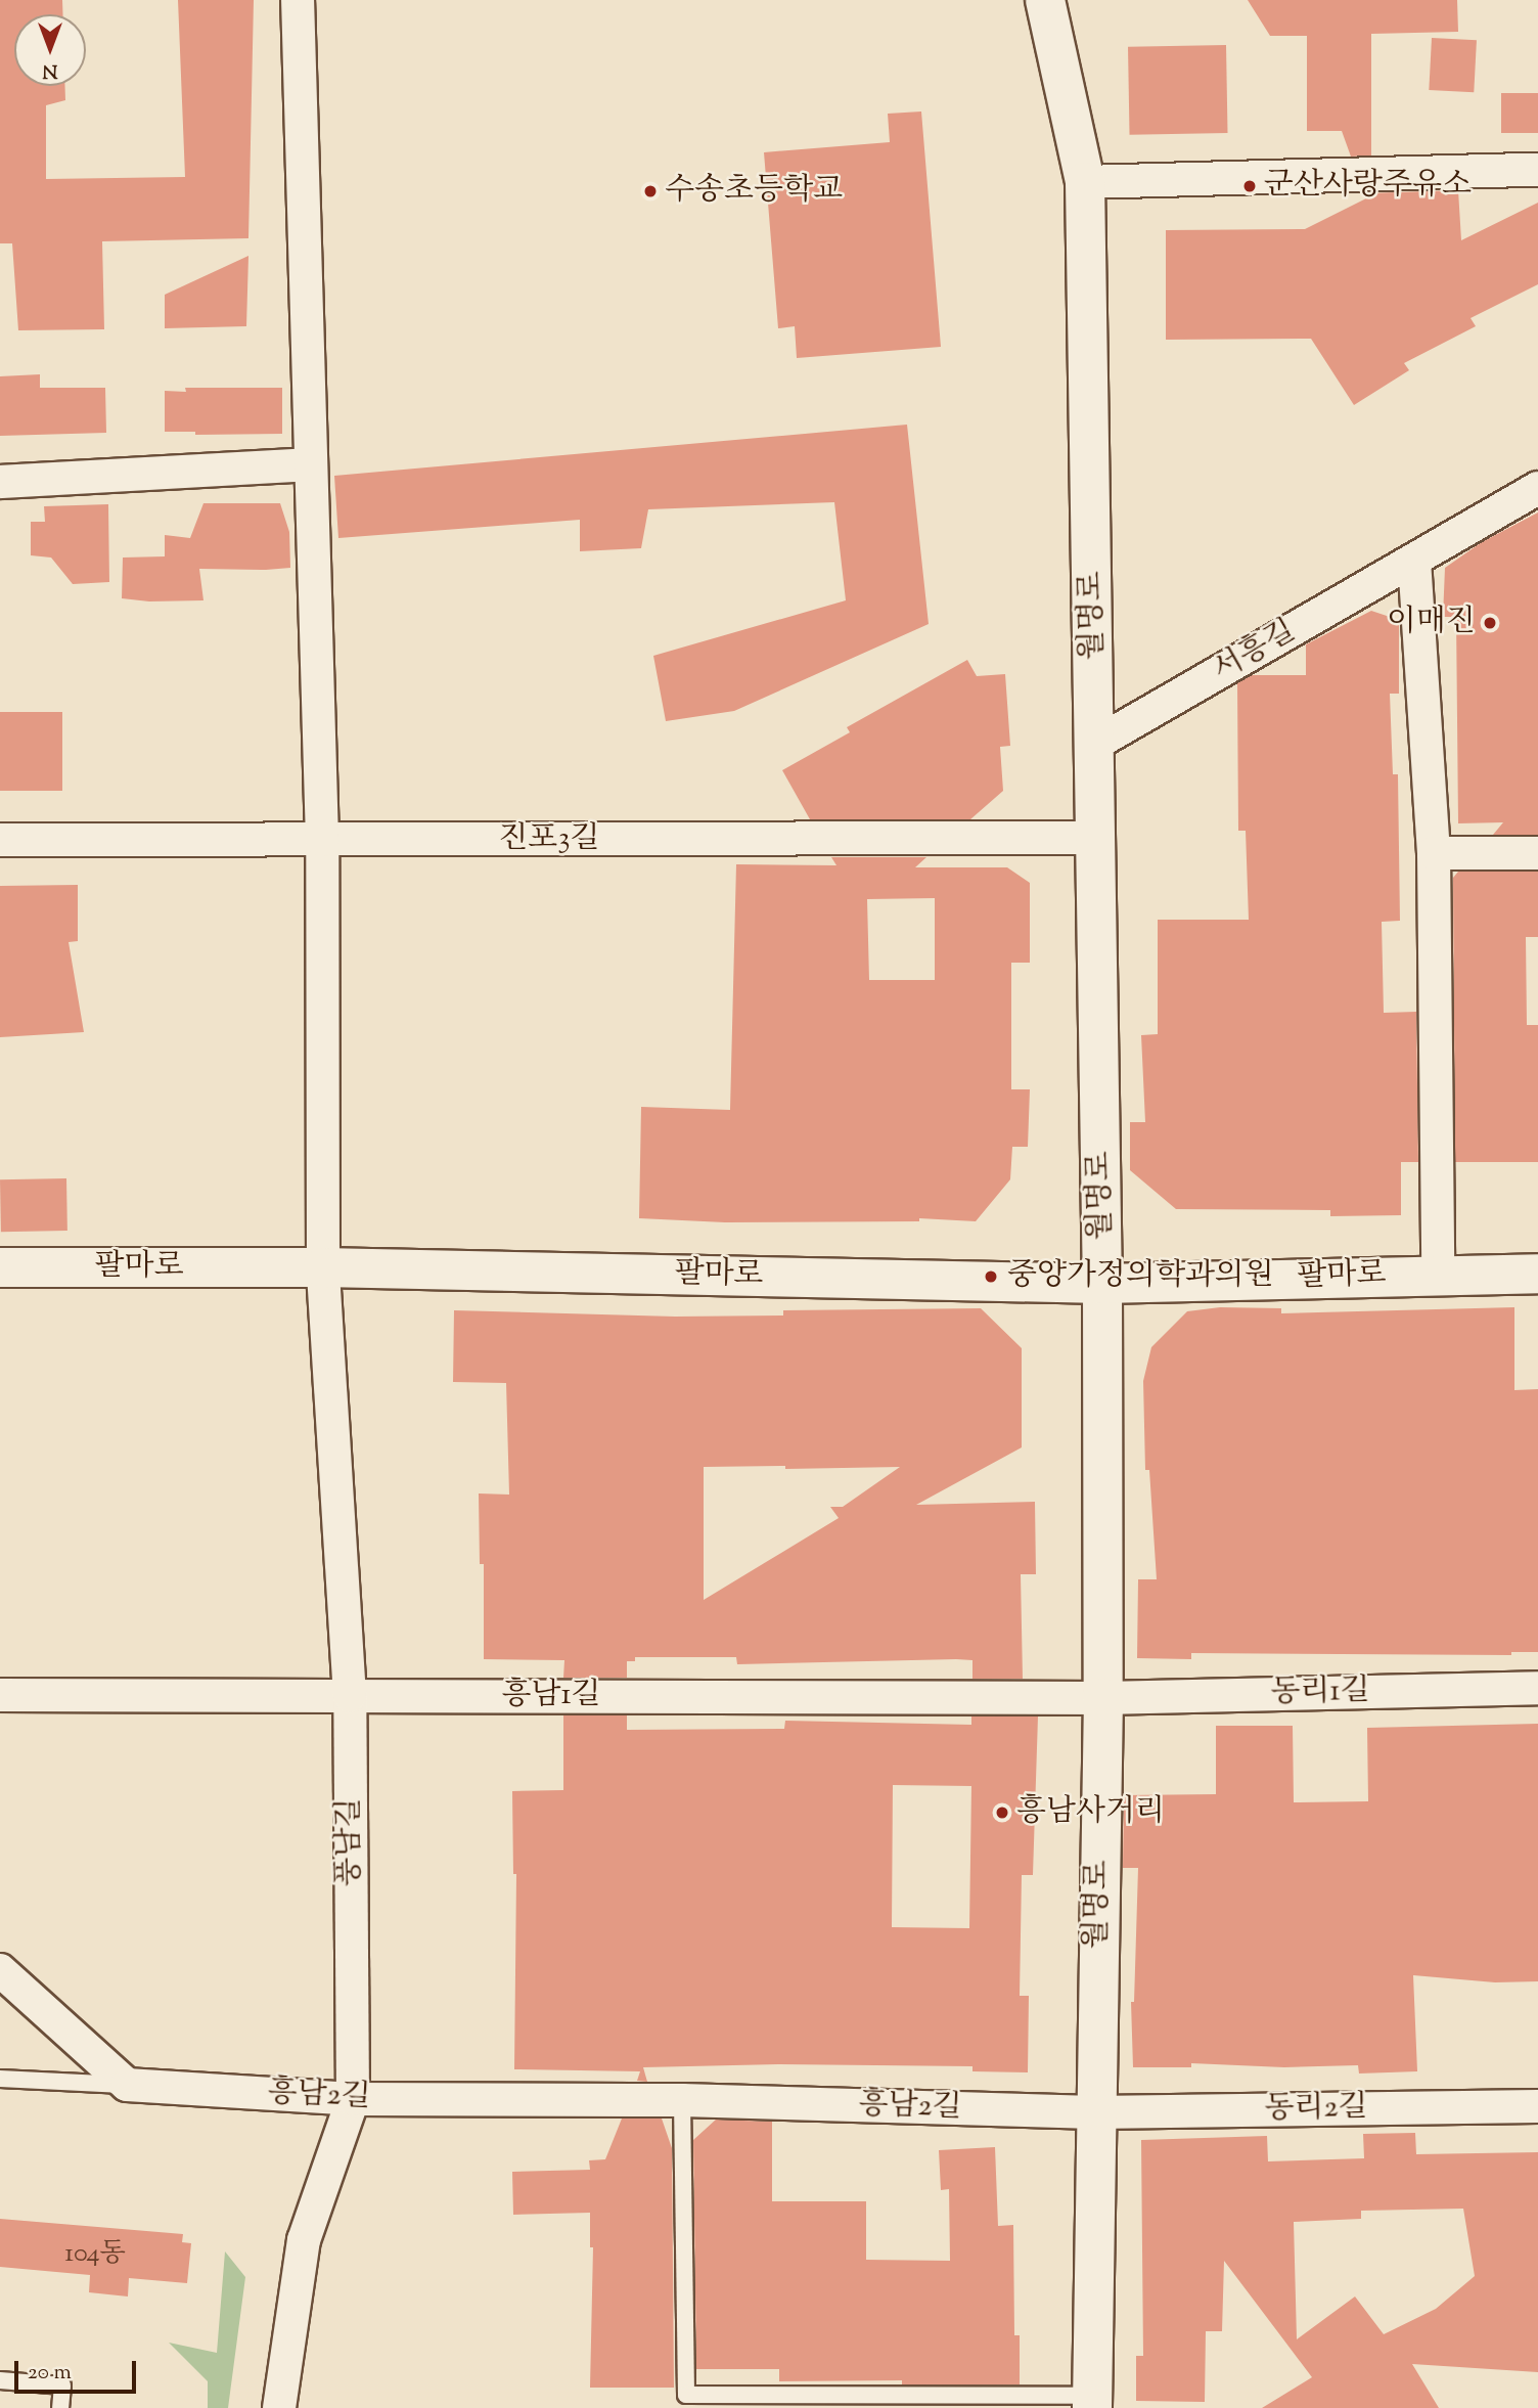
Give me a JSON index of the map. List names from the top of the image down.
{
  "streets": {
    "street": [
      "월명로",
      "서흥길",
      "진포3길",
      "팔마로",
      "동리1길",
      "흥남1길",
      "풍남길",
      "흥남2길",
      "동리2길"
    ]
  },
  "crossings": [
    ["월명로", "서흥길"],
    ["월명로", "진포3길"],
    ["월명로", "팔마로"],
    ["월명로", "동리1길"],
    ["월명로", "흥남1길"],
    ["월명로", "흥남2길"],
    ["월명로", "동리2길"],
    ["진포3길", "풍남길"],
    ["팔마로", "풍남길"],
    ["동리1길", "흥남1길"],
    ["흥남1길", "풍남길"],
    ["풍남길", "흥남2길"],
    ["흥남2길", "동리2길"]
  ],
  "places": [
    "군산사랑주유소",
    "수송초등학교",
    "이매진",
    "중앙가정의학과의원",
    "흥남사거리"
  ],
  "house_numbers": ["104동"],
  "scale_bar": "20 m",
  "north": "bottom"
}
